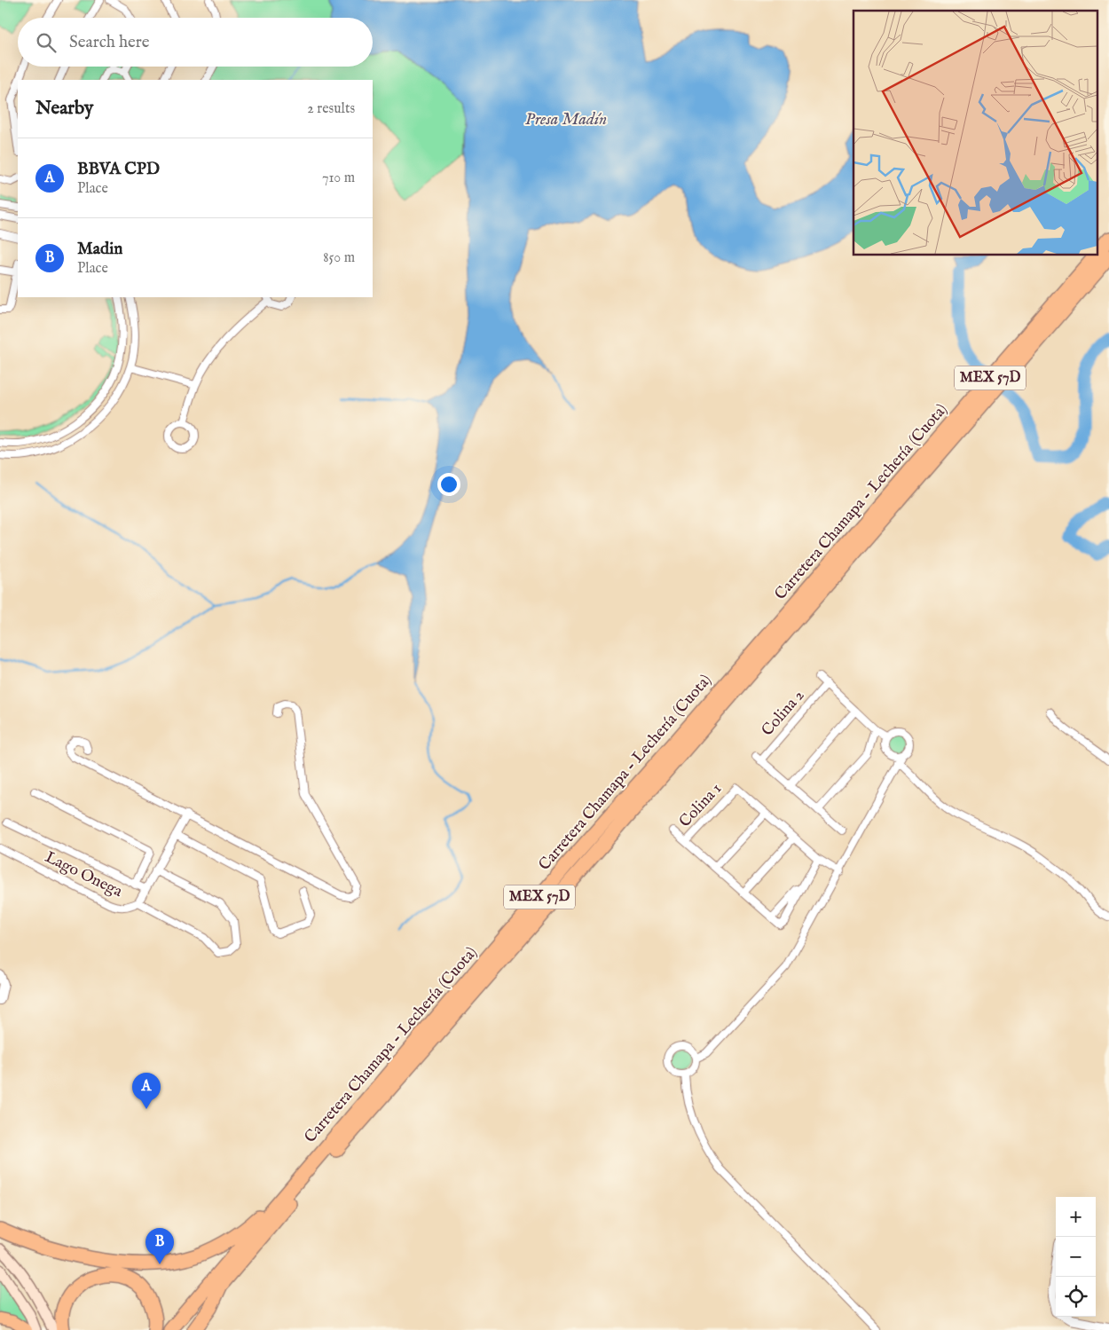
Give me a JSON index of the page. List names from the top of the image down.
{
  "streets": {
    "highway": ["MEX 57D", "Carretera Chamapa - Lechería (Cuota)"],
    "street": ["Colina 2", "Colina 1", "Lago Onega"]
  },
  "water": ["Presa Madín"],
  "page": {
    "search": "Search here",
    "heading": ["Nearby", "2 results"],
    "list": [
      {
        "mark": "A",
        "name": "BBVA CPD",
        "note": "Place",
        "value": "710 m"
      },
      {
        "mark": "B",
        "name": "Madin",
        "note": "Place",
        "value": "850 m"
      }
    ],
    "pins": ["A", "B"],
    "map_buttons": ["+", "−"]
  }
}
